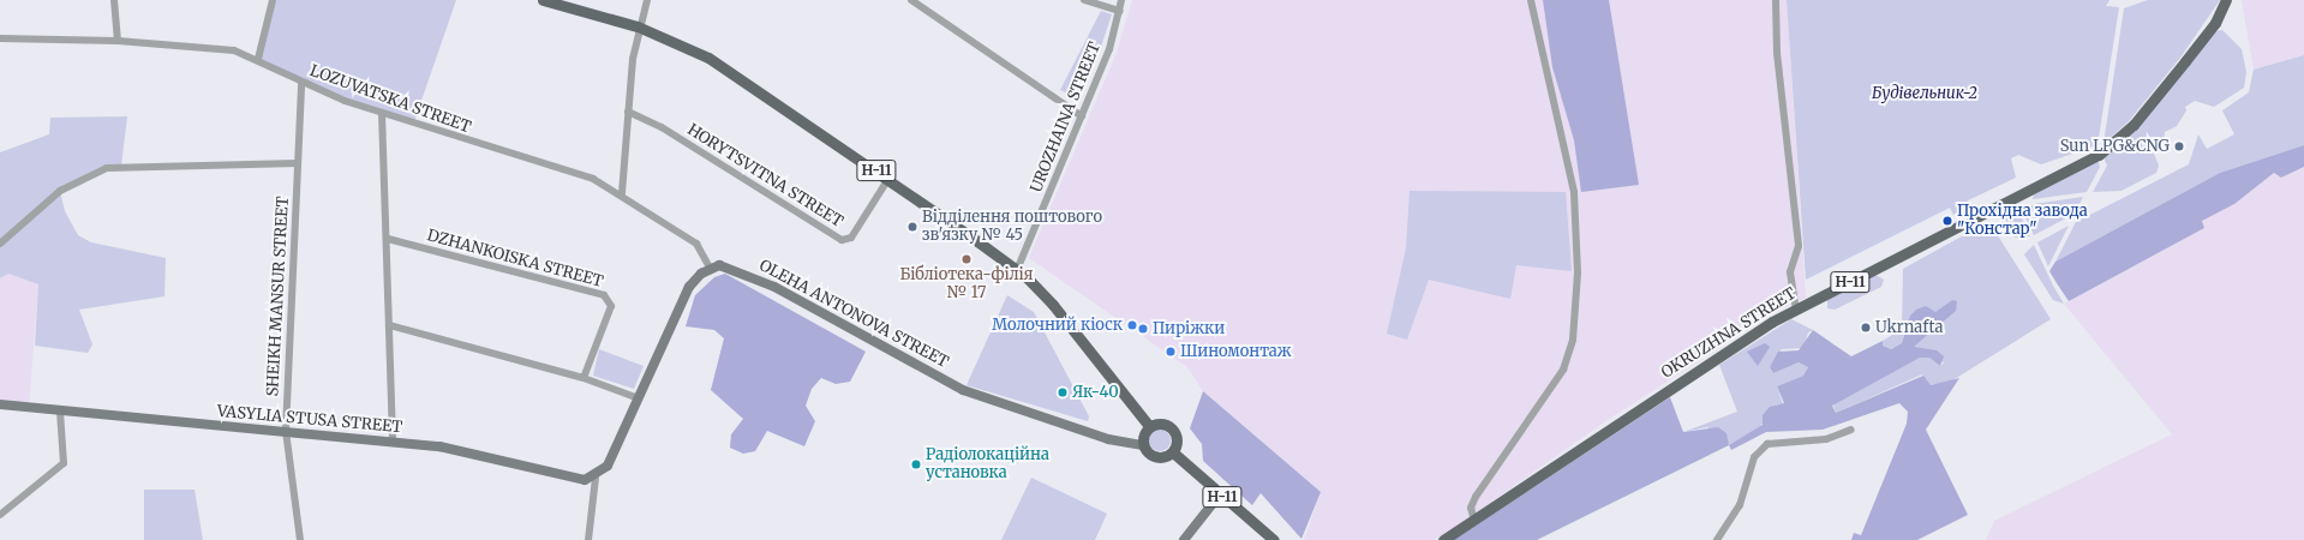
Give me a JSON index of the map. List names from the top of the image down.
{
  "streets": {
    "main road": [
      "Н-11",
      "OLEHA ANTONOVA STREET",
      "OKRUZHNA STREET",
      "VASYLIA STUSA STREET"
    ],
    "street": [
      "LOZUVATSKA STREET",
      "UROZHAINA STREET",
      "HORYTSVITNA STREET",
      "DZHANKOISKA STREET",
      "SHEIKH MANSUR STREET"
    ]
  },
  "crossings": [
    ["LOZUVATSKA STREET", "SHEIKH MANSUR STREET"],
    ["LOZUVATSKA STREET", "OLEHA ANTONOVA STREET"],
    ["UROZHAINA STREET", "Н-11"],
    ["Н-11", "HORYTSVITNA STREET"],
    ["Н-11", "OLEHA ANTONOVA STREET"],
    ["SHEIKH MANSUR STREET", "VASYLIA STUSA STREET"]
  ],
  "parks": ["Будівельник-2"],
  "places": [
    "Sun LPG&CNG",
    "Прохідна завода \"Констар\"",
    "Відділення поштового зв'язку № 45",
    "Бібліотека-філія № 17",
    "Молочний кіоск",
    "Ukrnafta",
    "Пиріжки",
    "Шиномонтаж",
    "Як-40",
    "Радіолокаційна установка"
  ]
}
